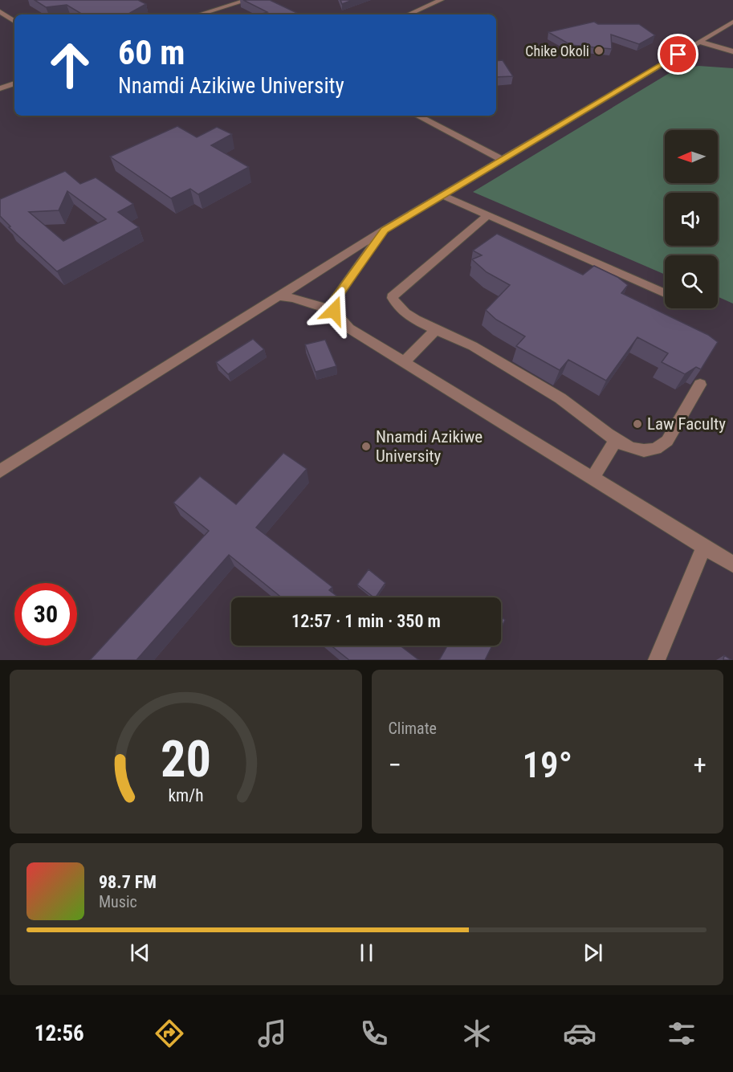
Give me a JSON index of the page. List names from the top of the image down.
{
  "places": ["Chike Okoli", "Law Faculty", "Nnamdi Azikiwe University"],
  "north": "left",
  "page": {
    "turn": ["60 m", "Nnamdi Azikiwe University"],
    "limit": "30",
    "trip": "12:57 · 1 min · 350 m",
    "tile": "Climate",
    "heat": ["−", "19°", "+"],
    "song": ["98.7 FM", "Music"],
    "tabs": "12:56",
    "gauge": ["20", "km/h"]
  }
}
